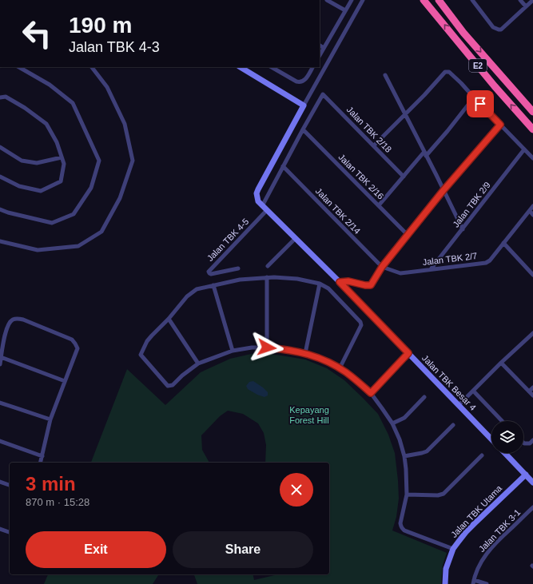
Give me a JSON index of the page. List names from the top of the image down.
{
  "streets": {
    "highway": ["E2"],
    "street": [
      "Jalan TBK 2/18",
      "Jalan TBK 2/16",
      "Jalan TBK 2/9",
      "Jalan TBK 2/14",
      "Jalan TBK 4-5",
      "Jalan TBK 2/7",
      "Jalan TBK Besar 4",
      "Jalan TBK Utama",
      "Jalan TBK 3-1"
    ]
  },
  "crossings": [
    ["Jalan TBK 2/18", "Jalan TBK 2/16"],
    ["Jalan TBK 2/9", "Jalan TBK 2/7"],
    ["Jalan TBK 2/14", "Jalan TBK 2/7"],
    ["Jalan TBK 4-5", "Jalan TBK Besar 4"]
  ],
  "parks": ["Kepayang Forest Hill"],
  "page": {
    "turn": ["190 m", "Jalan TBK 4-3"],
    "heading": ["3 min", "870 m · 15:28"],
    "buttons": ["Exit", "Share"]
  }
}
